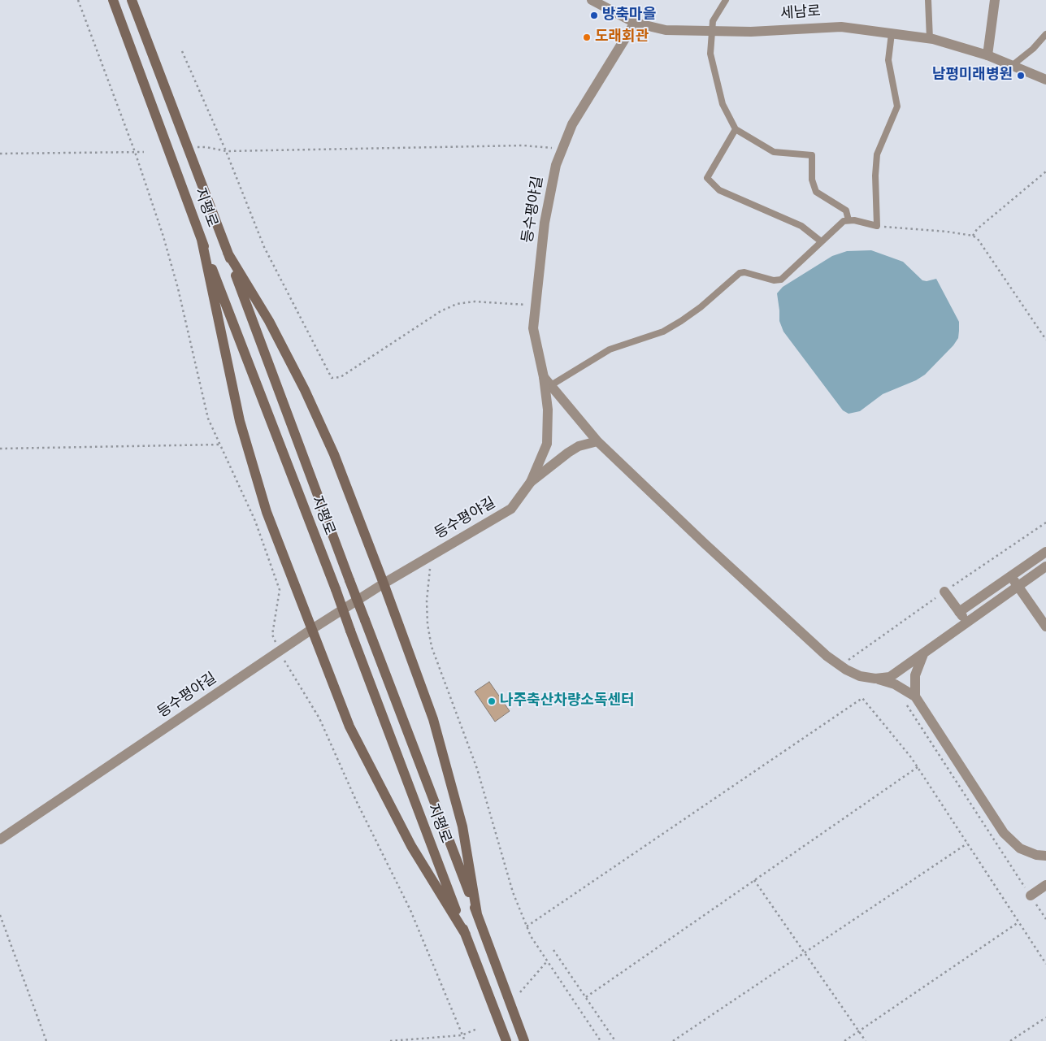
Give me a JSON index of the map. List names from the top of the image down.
{
  "streets": {
    "main road": ["지평로"],
    "street": ["세남로", "등수평야길"]
  },
  "crossings": [
    ["세남로", "등수평야길"]
  ],
  "places": [
    "방축마을",
    "도래회관",
    "남평미래병원",
    "나주축산차량소독센터"
  ]
}
